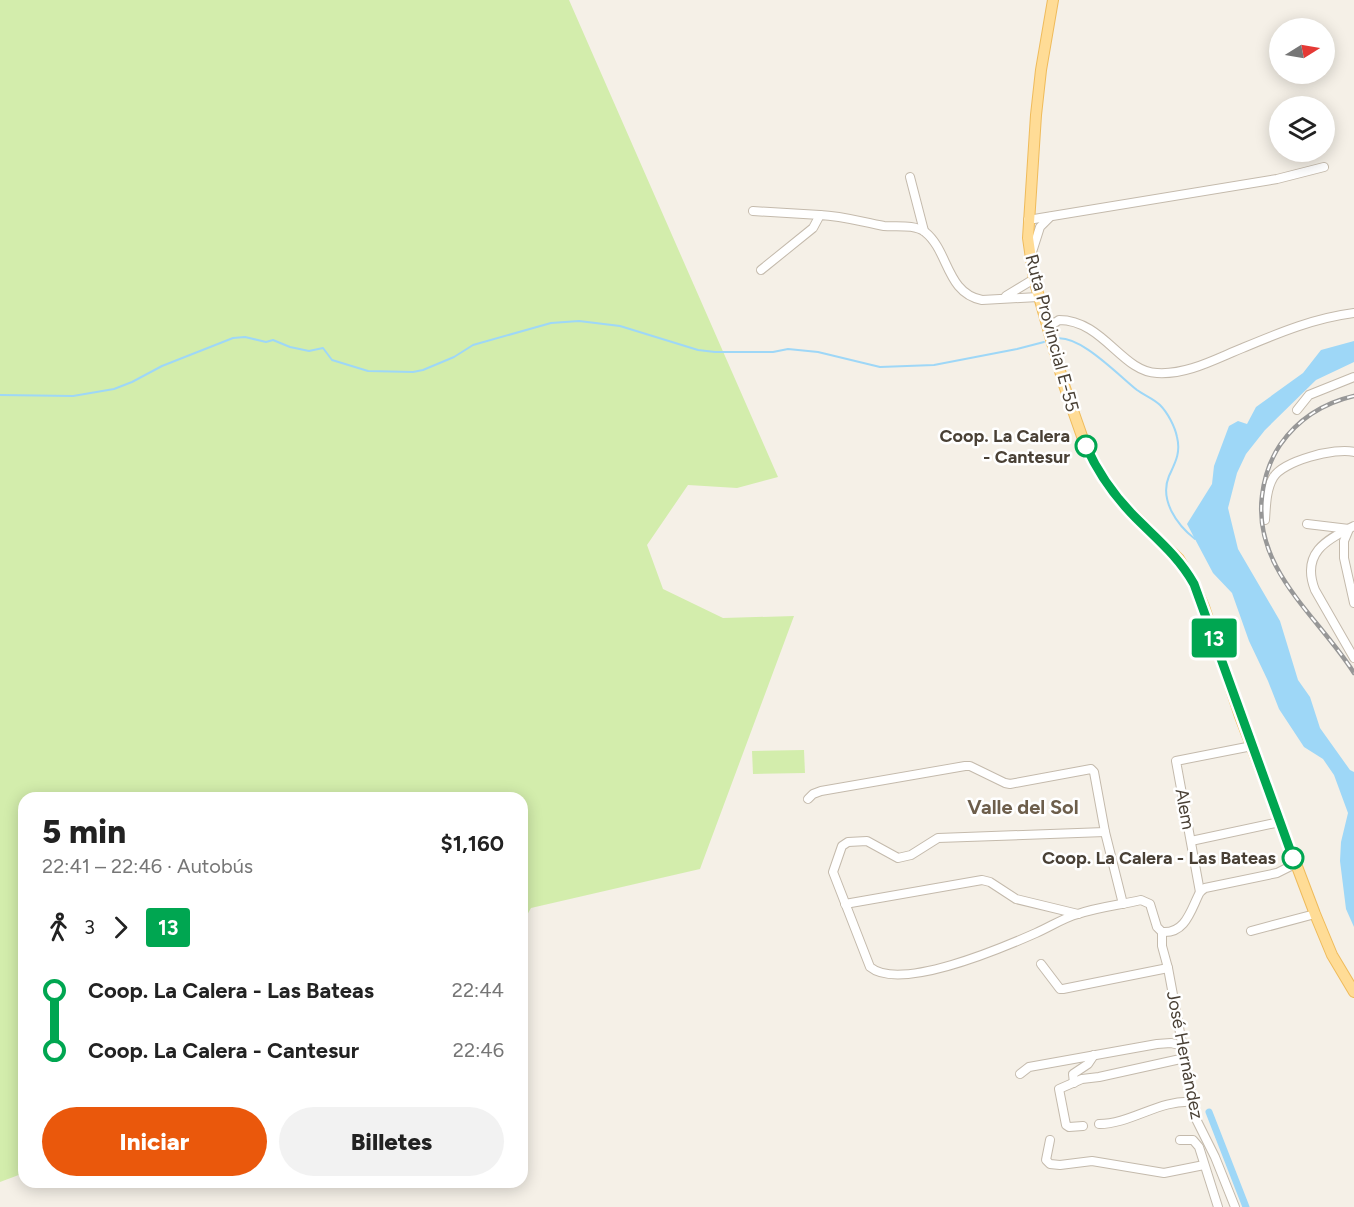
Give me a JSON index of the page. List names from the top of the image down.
{
  "streets": {
    "main road": ["Ruta Provincial E-55"],
    "street": ["Alem", "José Hernández"]
  },
  "crossings": [
    ["Ruta Provincial E-55", "Alem"]
  ],
  "districts": ["Valle del Sol"],
  "places": ["Coop. La Calera - Cantesur", "Coop. La Calera - Las Bateas"],
  "lines": ["bus line 13"],
  "north": "right",
  "page": {
    "on_map": "13",
    "heading": ["5 min", "22:41 – 22:46 · Autobús", "$1,160"],
    "legs": ["3", "13"],
    "list": [
      {
        "name": "Coop. La Calera - Las Bateas",
        "value": "22:44"
      },
      {
        "name": "Coop. La Calera - Cantesur",
        "value": "22:46"
      }
    ],
    "buttons": ["Iniciar", "Billetes"]
  }
}
